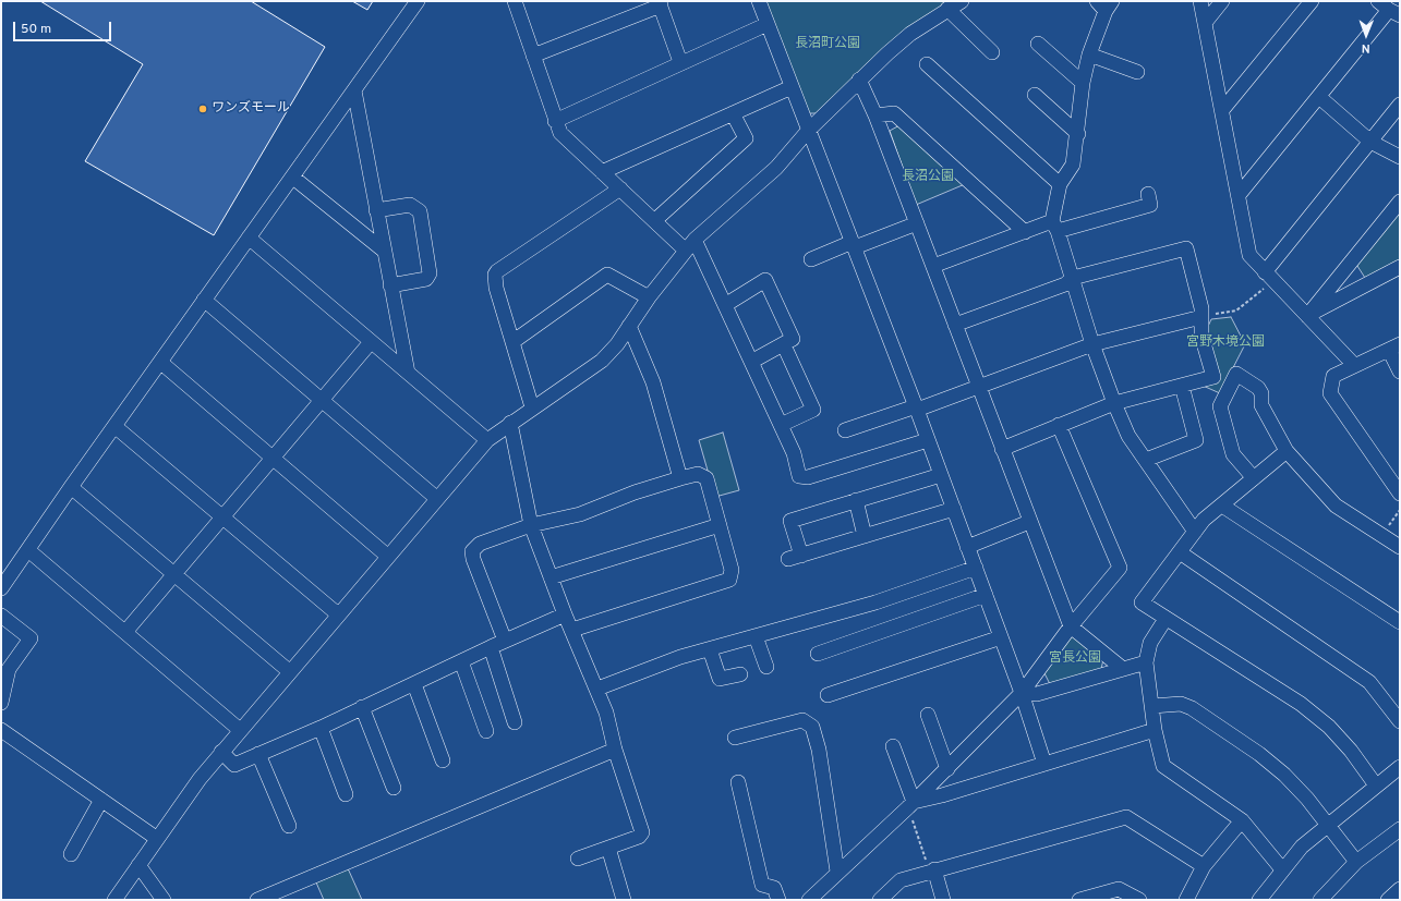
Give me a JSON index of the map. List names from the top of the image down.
{
  "parks": [
    "長沼町公園",
    "長沼公園",
    "宮野木境公園",
    "宮長公園"
  ],
  "places": ["ワンズモール"],
  "scale_bar": "50 m",
  "north": "bottom"
}
